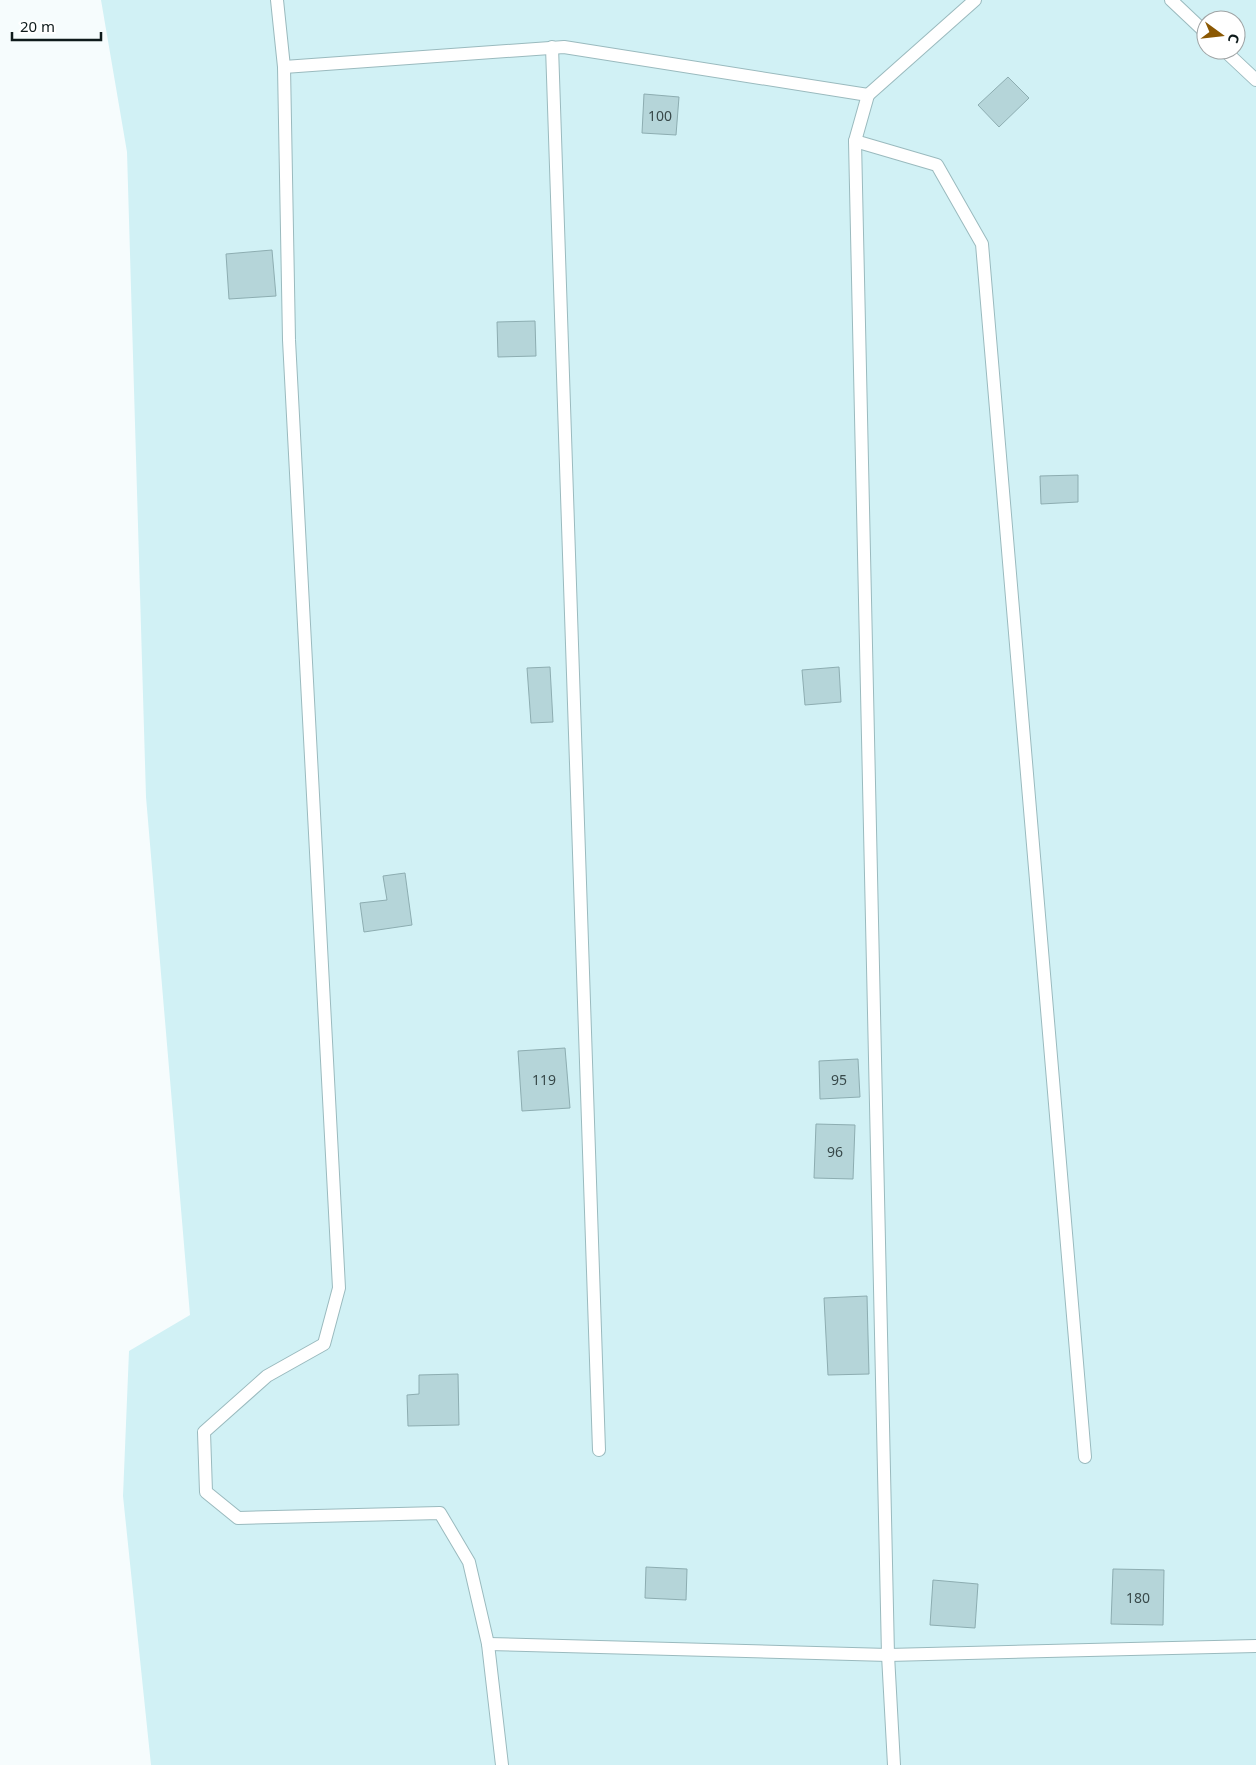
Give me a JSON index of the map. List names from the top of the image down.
{
  "house_numbers": [
    "100",
    "119",
    "95",
    "96",
    "180"
  ],
  "scale_bar": "20 m",
  "north": "right"
}
